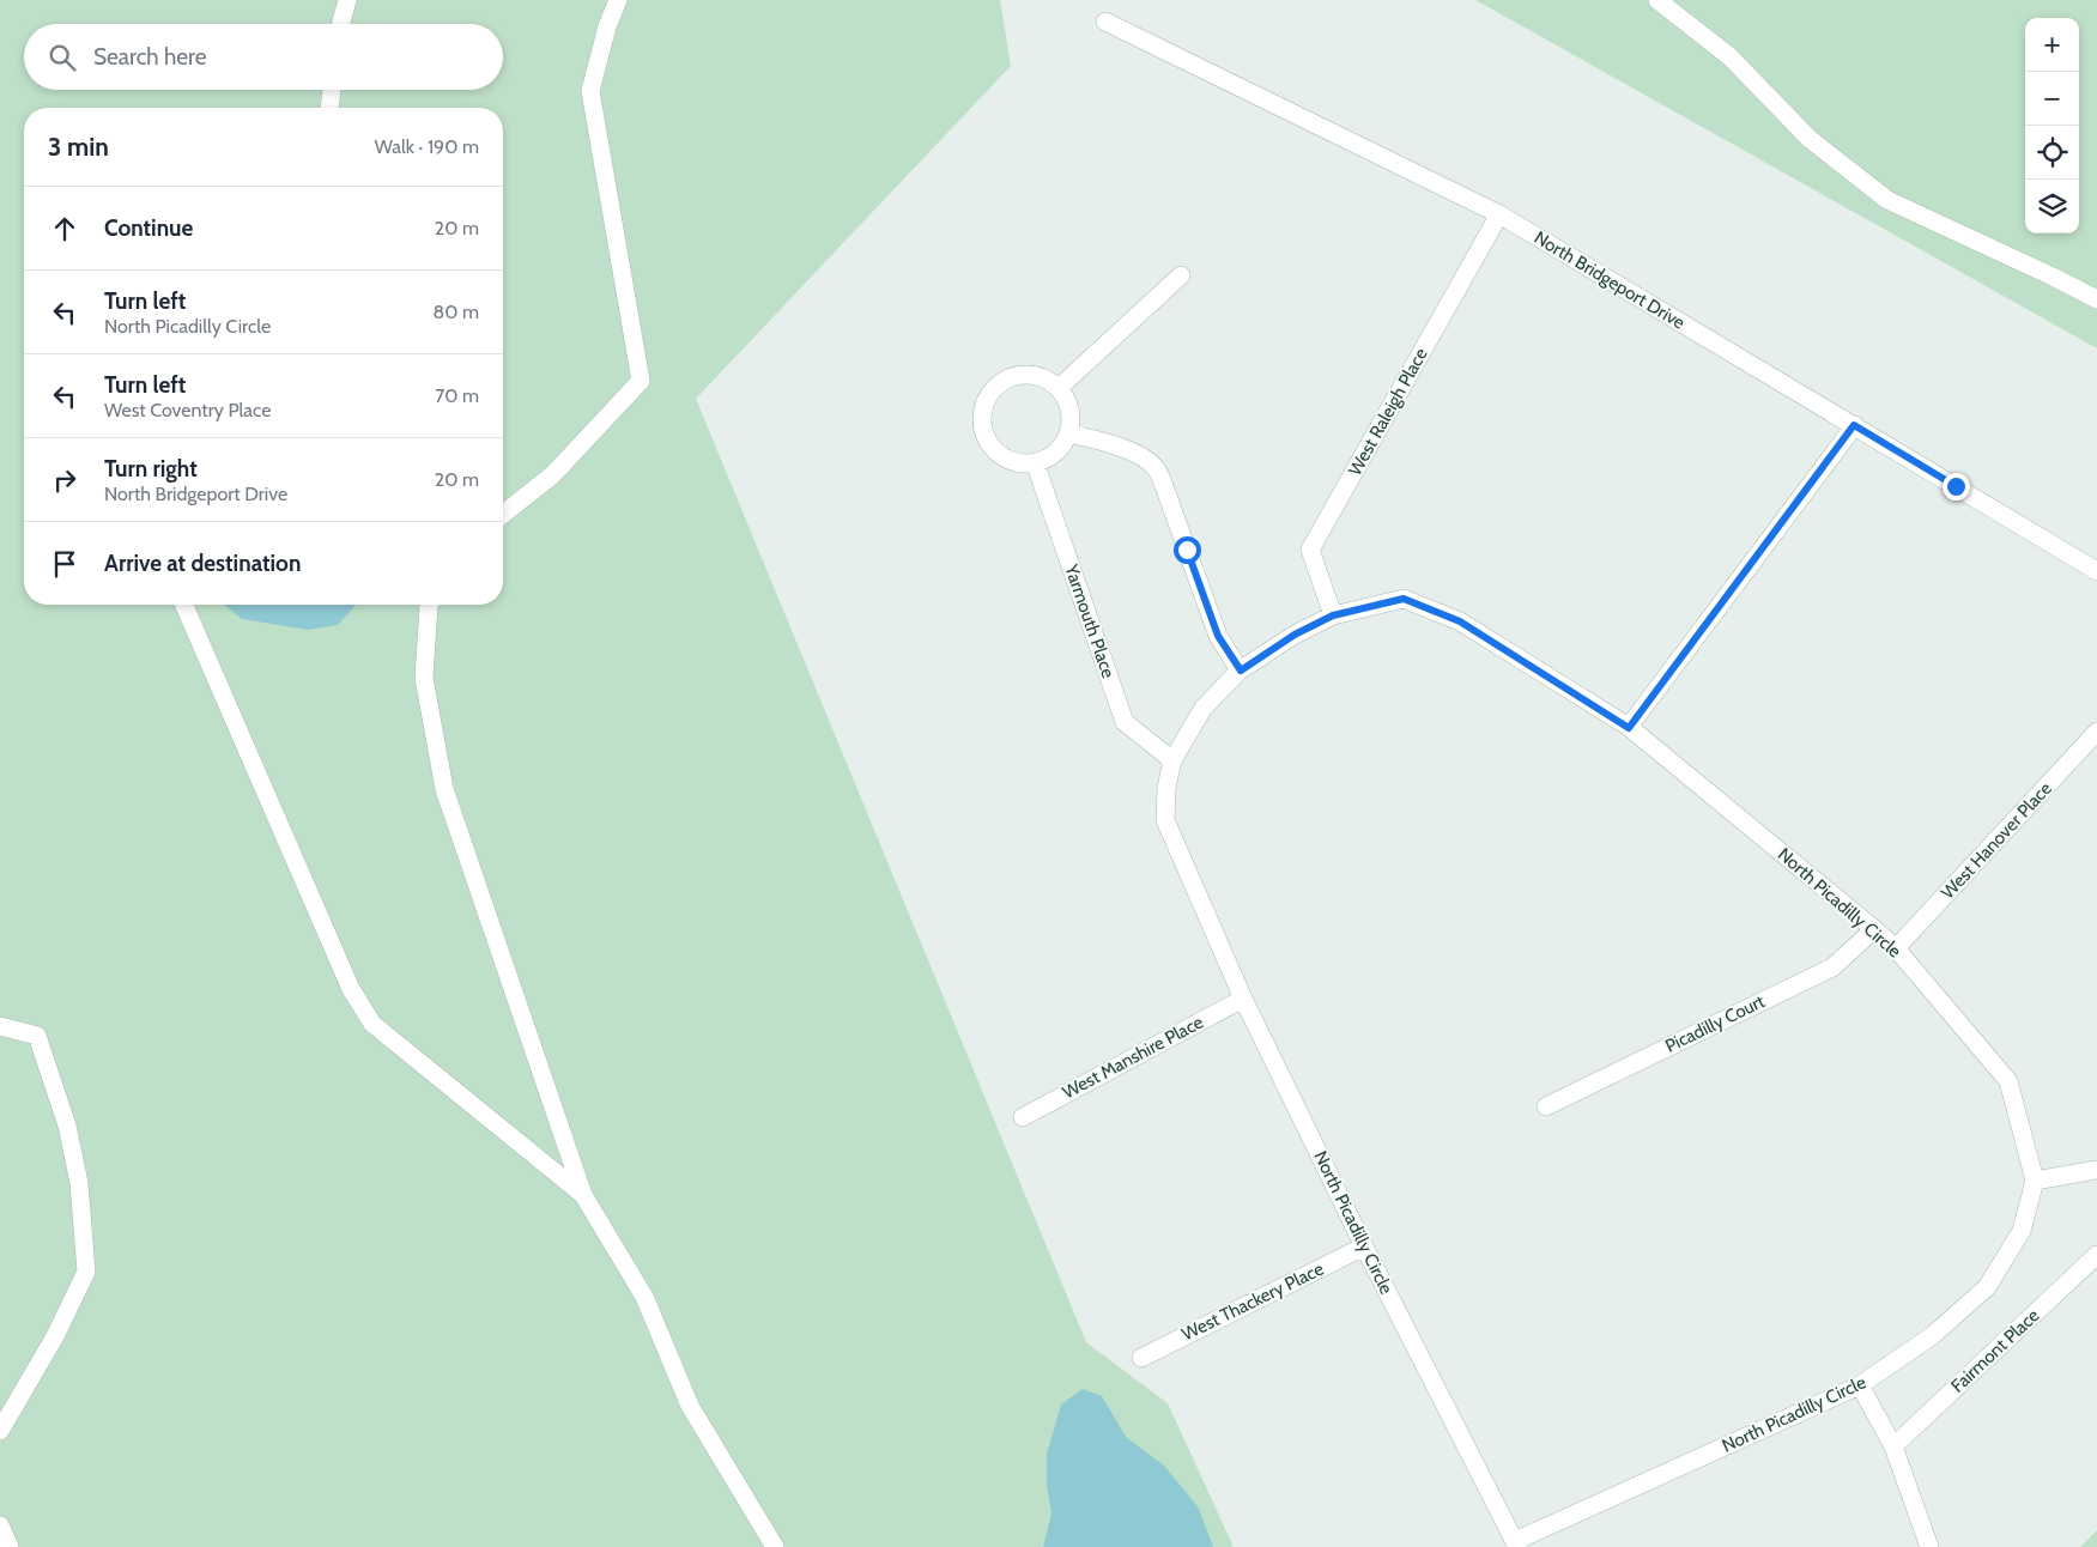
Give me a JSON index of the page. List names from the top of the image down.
{
  "streets": {
    "street": [
      "North Bridgeport Drive",
      "West Raleigh Place",
      "Yarmouth Place",
      "West Hanover Place",
      "North Picadilly Circle",
      "Picadilly Court",
      "West Manshire Place",
      "West Thackery Place",
      "Fairmont Place"
    ]
  },
  "crossings": [
    ["North Bridgeport Drive", "West Raleigh Place"],
    ["West Raleigh Place", "North Picadilly Circle"],
    ["Yarmouth Place", "North Picadilly Circle"],
    ["West Hanover Place", "North Picadilly Circle"],
    ["North Picadilly Circle", "Picadilly Court"],
    ["North Picadilly Circle", "West Manshire Place"],
    ["North Picadilly Circle", "West Thackery Place"]
  ],
  "page": {
    "map_buttons": ["+", "−"],
    "search": "Search here",
    "heading": ["3 min", "Walk · 190 m"],
    "list": [
      ["Continue", "20 m"],
      ["Turn left", "North Picadilly Circle", "80 m"],
      ["Turn left", "West Coventry Place", "70 m"],
      ["Turn right", "North Bridgeport Drive", "20 m"],
      "Arrive at destination"
    ]
  }
}
